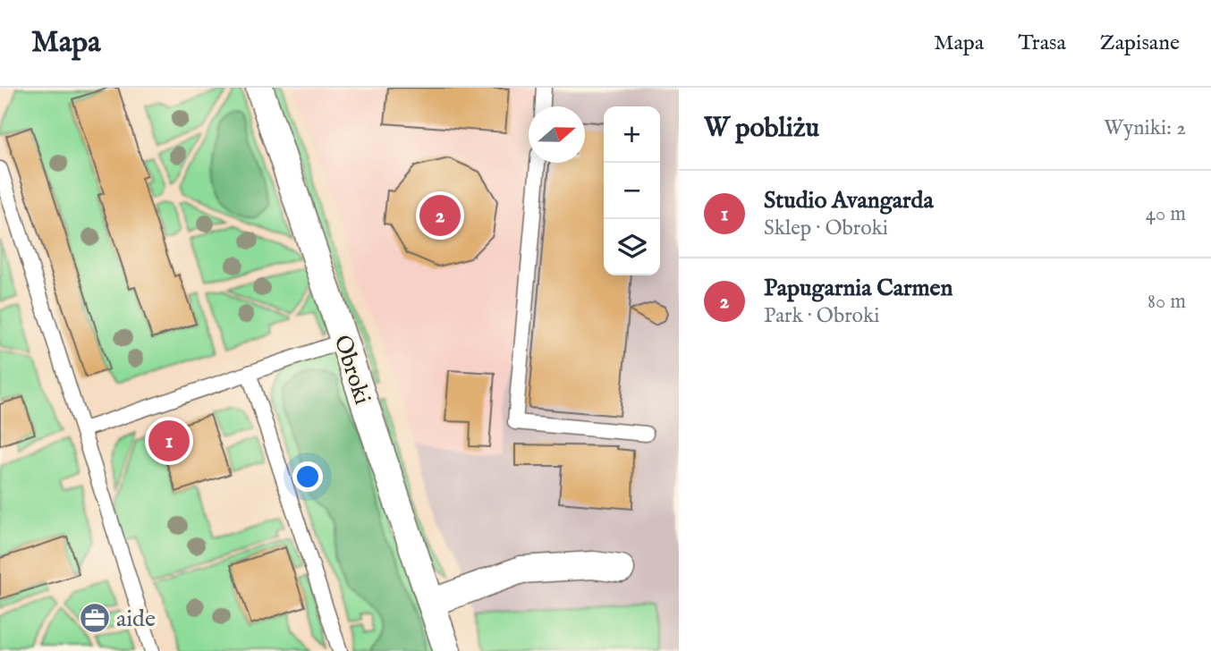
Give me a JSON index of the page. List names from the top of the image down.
{
  "streets": {
    "street": ["Obroki"]
  },
  "places": {
    "office": ["aide"]
  },
  "north": "right",
  "page": {
    "header": "Mapa",
    "nav": ["Mapa", "Trasa", "Zapisane"],
    "heading": ["W pobliżu", "Wyniki: 2"],
    "map_buttons": ["+", "−"],
    "list": [
      {
        "mark": "1",
        "name": "Studio Avangarda",
        "note": "Sklep · Obroki",
        "value": "40 m"
      },
      {
        "mark": "2",
        "name": "Papugarnia Carmen",
        "note": "Park · Obroki",
        "value": "80 m"
      }
    ],
    "pins": ["2", "1"]
  }
}
